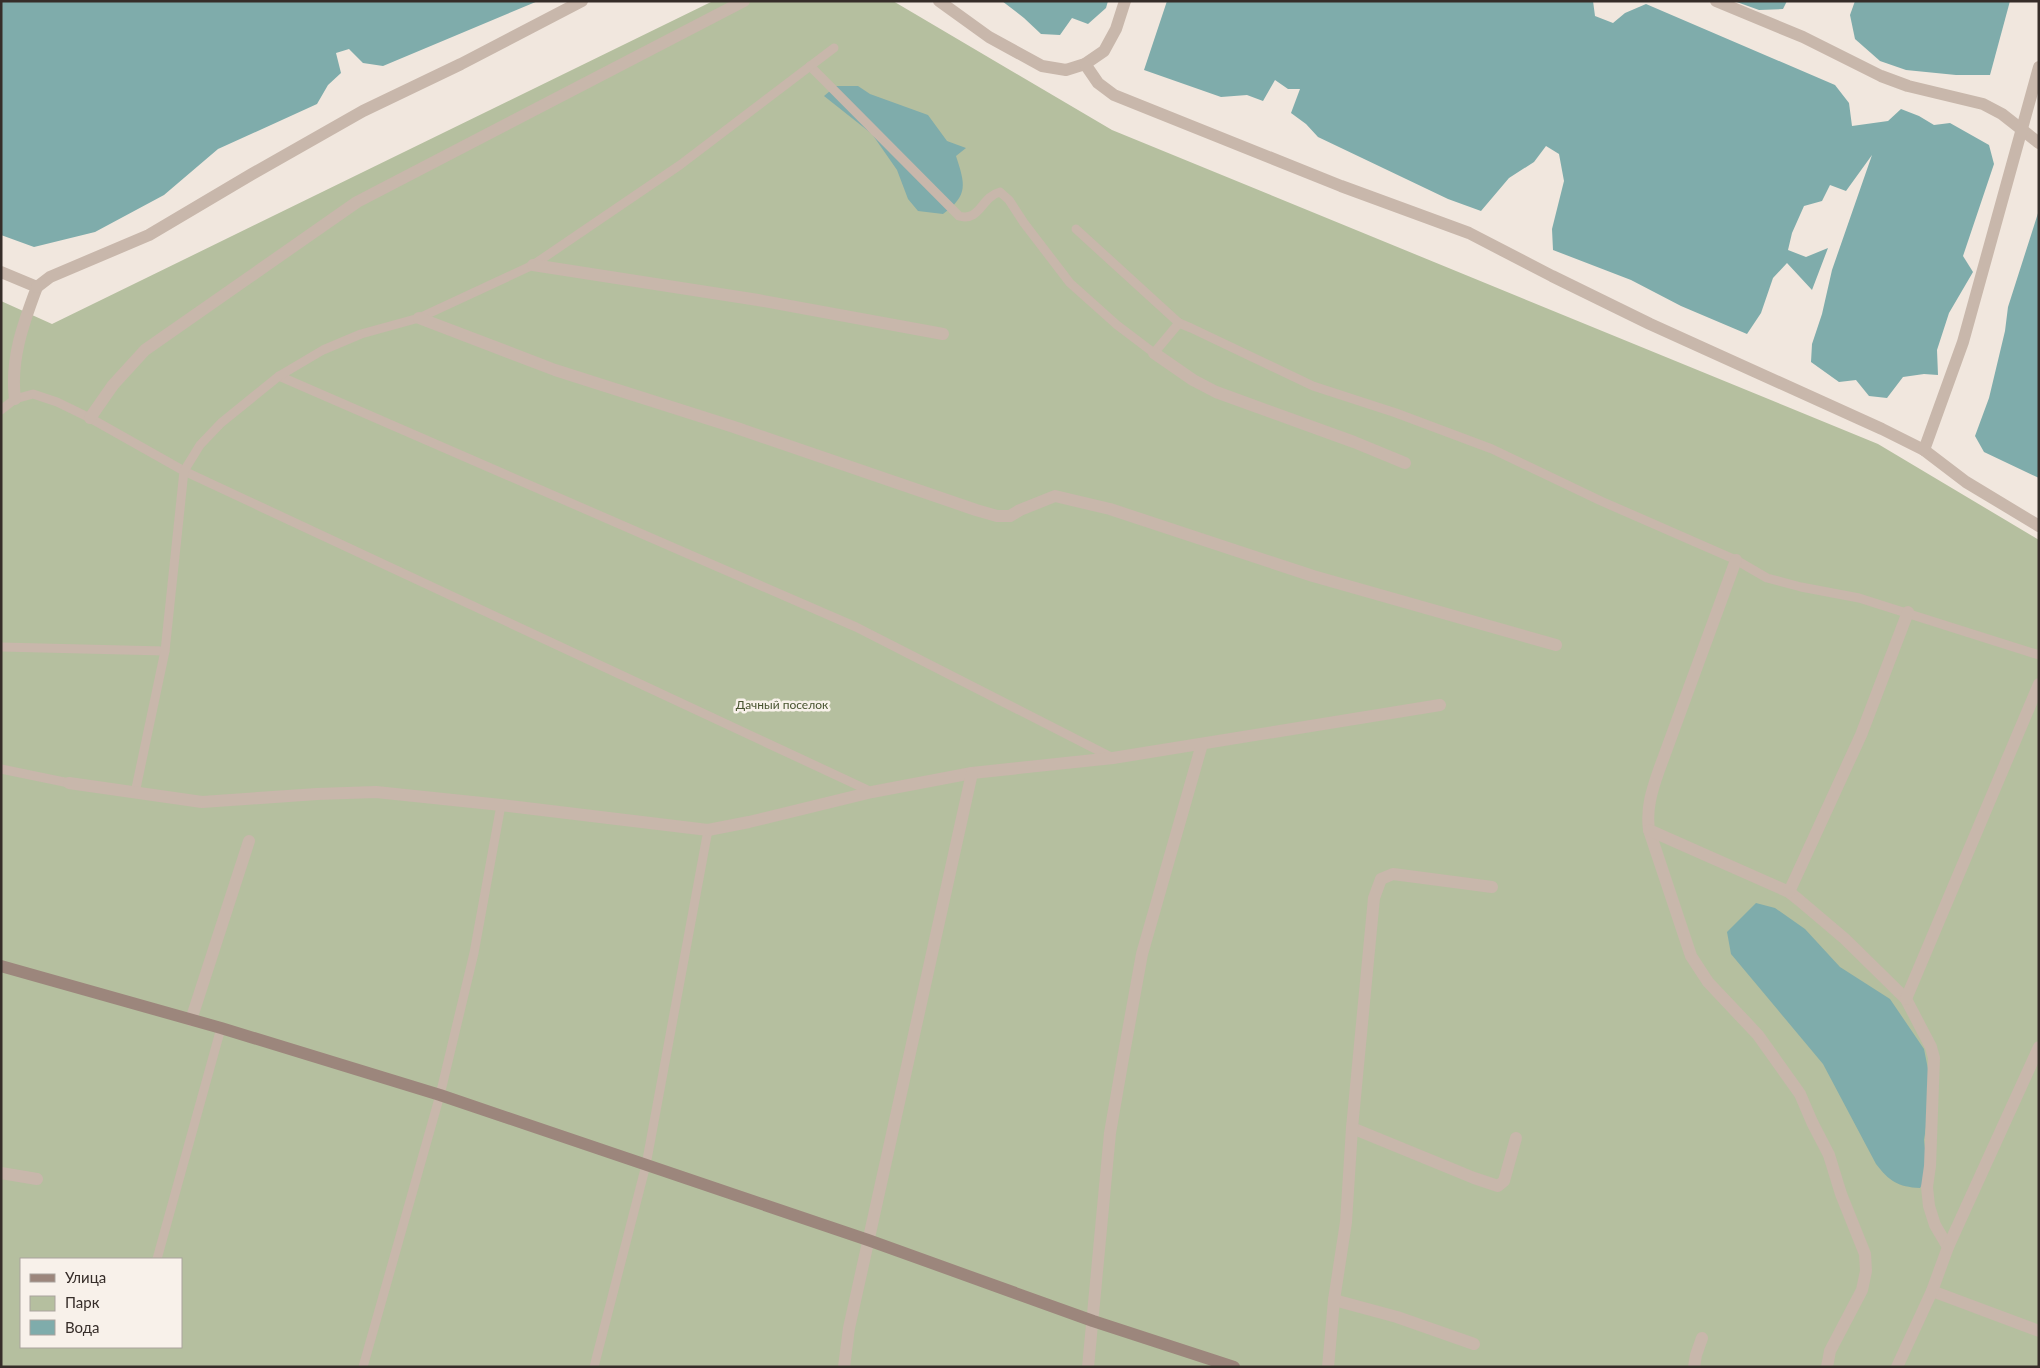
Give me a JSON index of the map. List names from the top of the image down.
{
  "parks": ["Дачный поселок"],
  "legend": ["Улица", "Парк", "Вода"]
}
